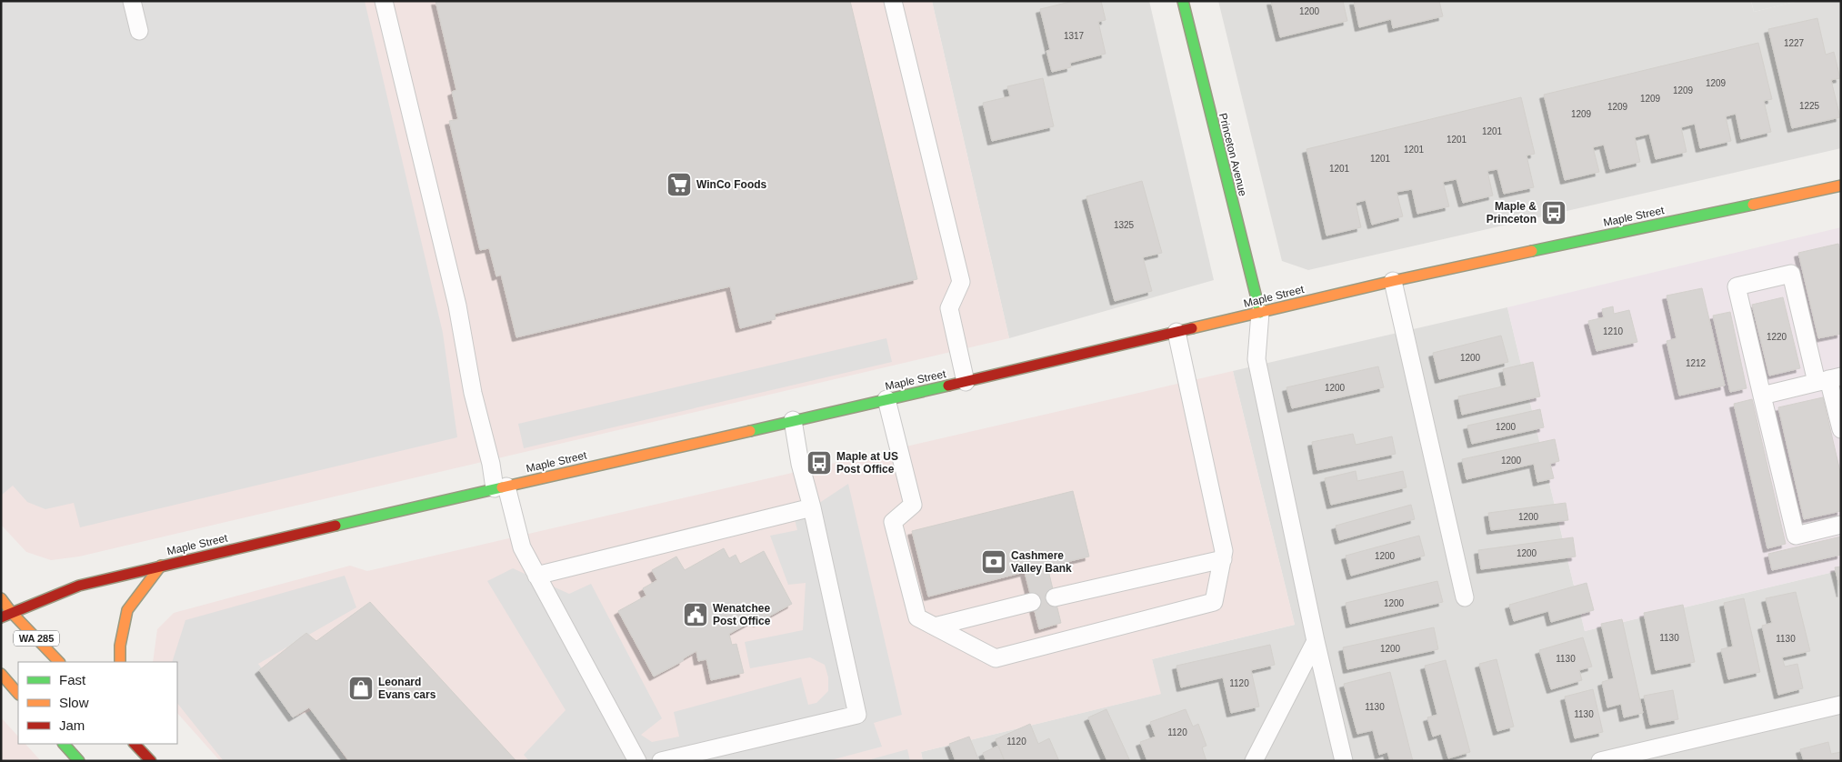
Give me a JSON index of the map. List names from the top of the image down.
{
  "streets": {
    "street": ["Princeton Avenue", "Maple Street", "WA 285"]
  },
  "crossings": [
    ["Princeton Avenue", "Maple Street"],
    ["Maple Street", "WA 285"]
  ],
  "places": {
    "supermarket": ["WinCo Foods"],
    "bus stop": ["Maple & Princeton", "Maple at US Post Office"],
    "bank": ["Cashmere Valley Bank"],
    "public building": ["Wenatchee Post Office"],
    "shop": ["Leonard Evans cars"]
  },
  "house_numbers": [
    "1200",
    "1317",
    "1227",
    "1209",
    "1209",
    "1209",
    "1225",
    "1209",
    "1209",
    "1201",
    "1201",
    "1201",
    "1201",
    "1201",
    "1325",
    "1210",
    "1220",
    "1200",
    "1212",
    "1200",
    "1200",
    "1200",
    "1200",
    "1200",
    "1200",
    "1200",
    "1130",
    "1130",
    "1200",
    "1130",
    "1120",
    "1130",
    "1130",
    "1120",
    "1120"
  ],
  "legend": ["Fast", "Slow", "Jam"]
}
